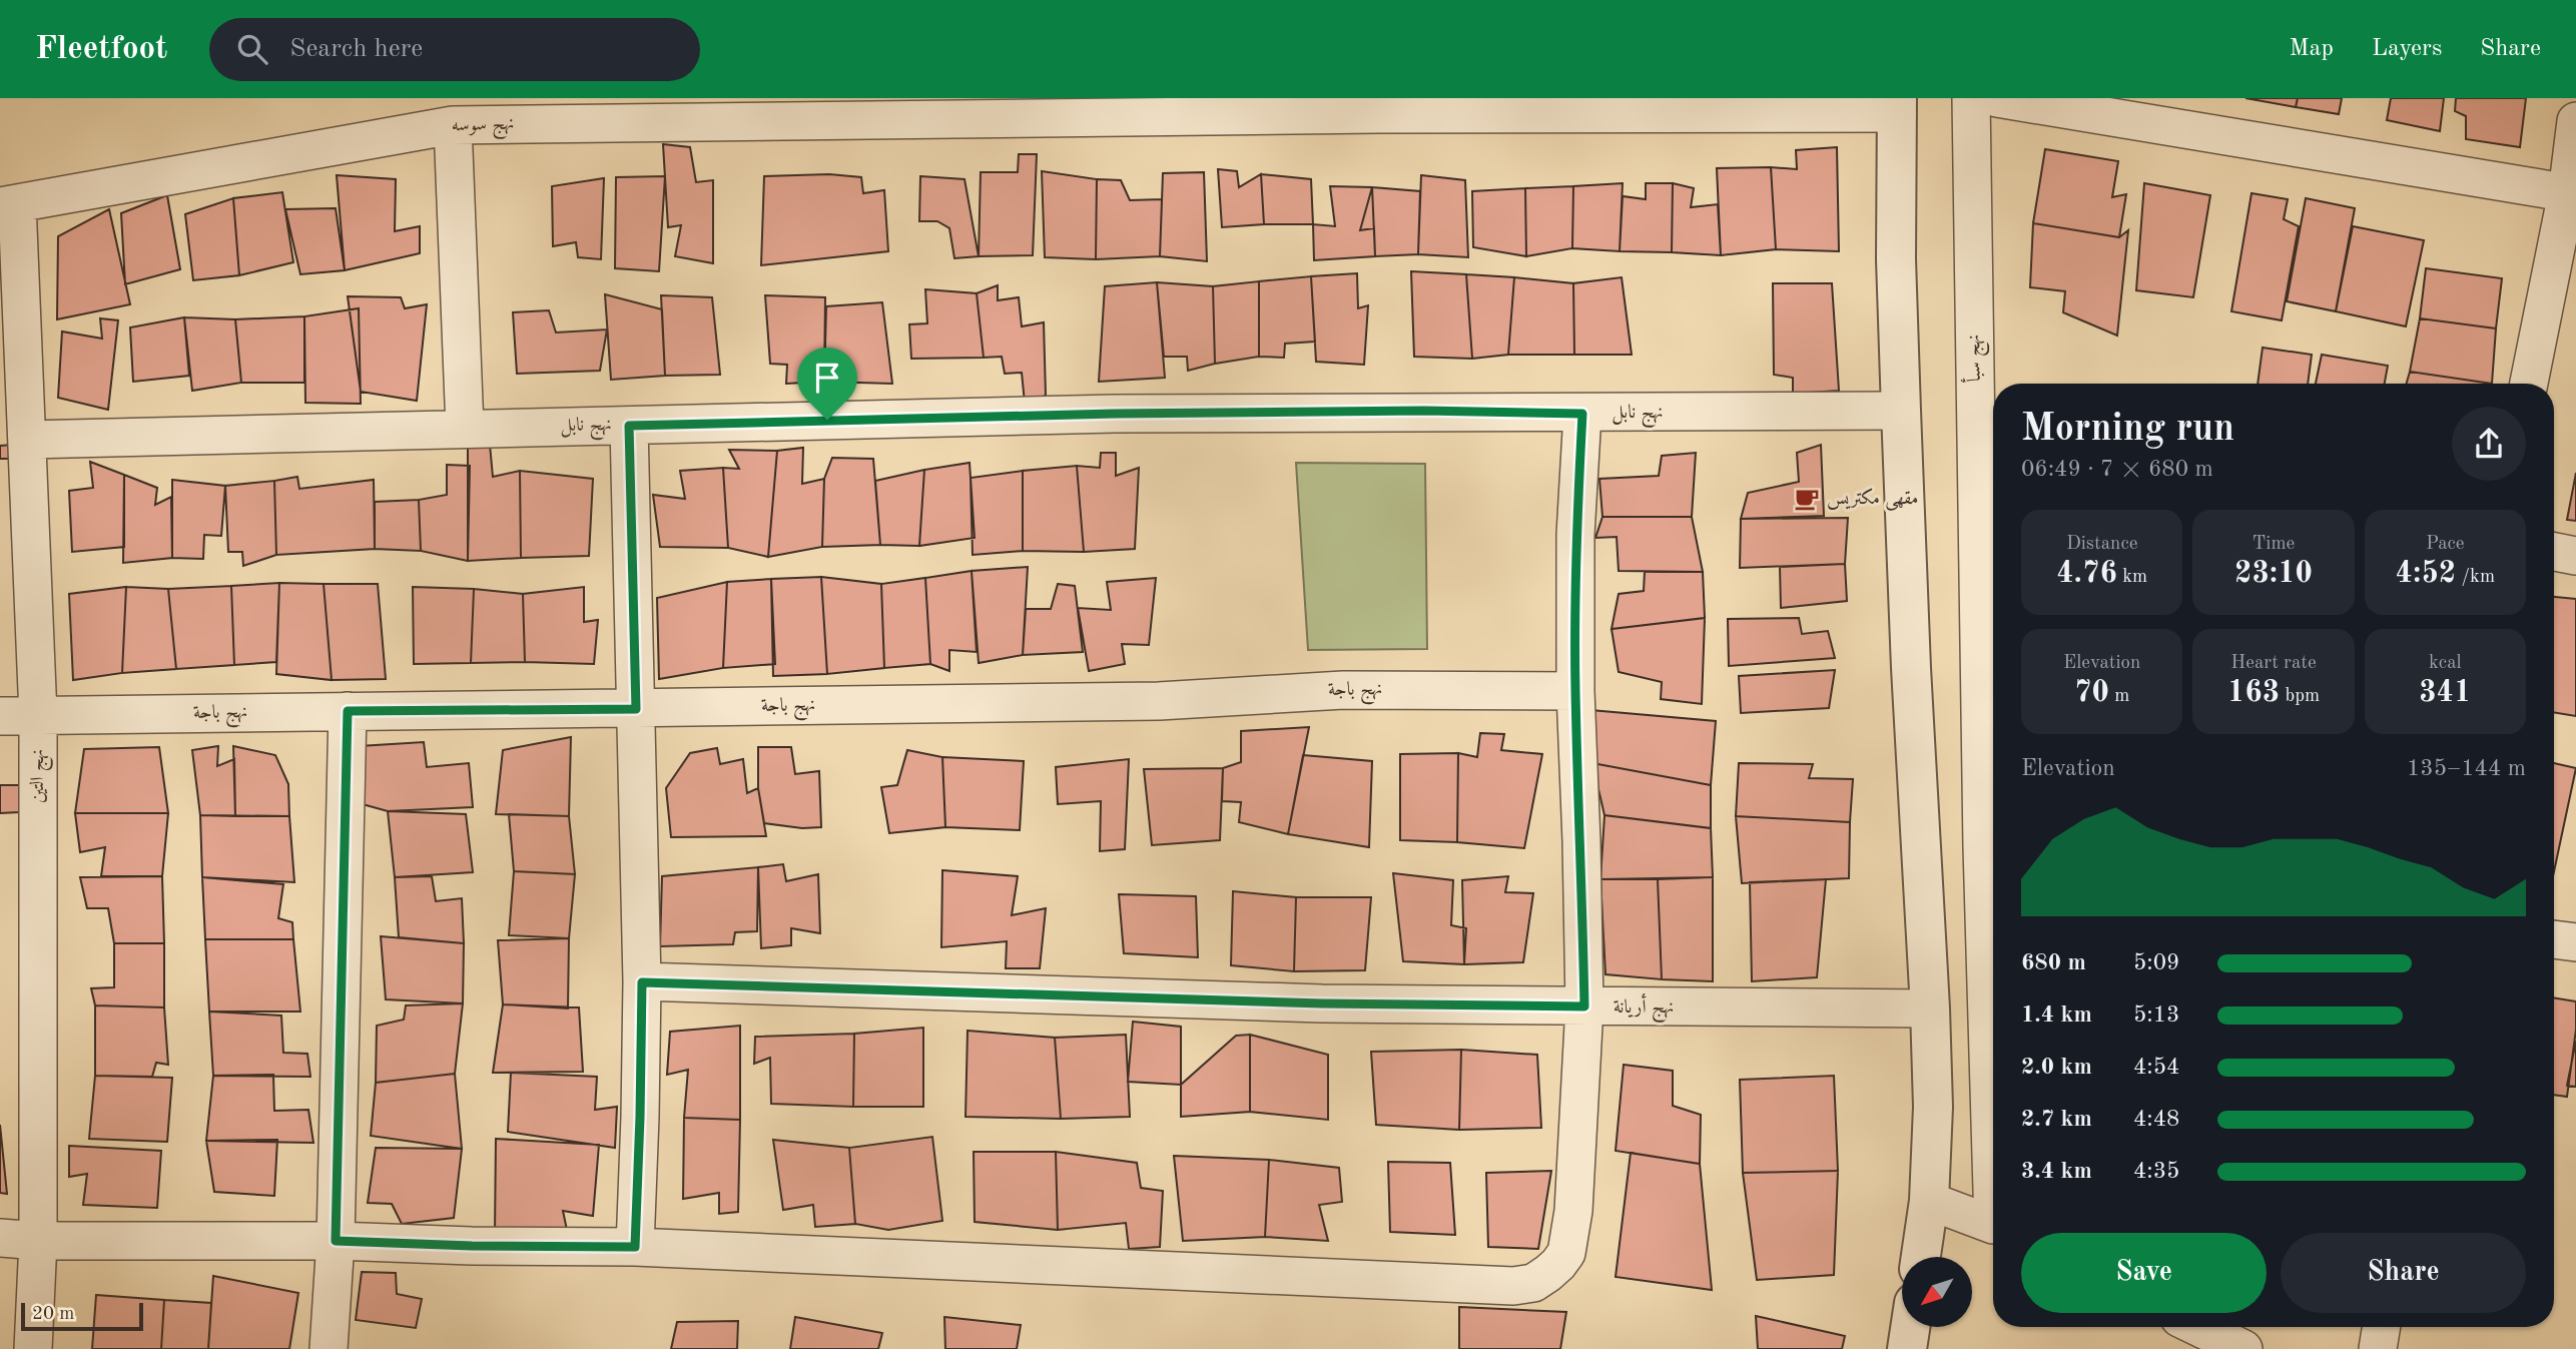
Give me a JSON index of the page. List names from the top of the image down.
{
  "streets": {
    "street": [
      "نهج سوسه",
      "نهج سبأ",
      "نهج نابل",
      "نهج باجة",
      "نهج التين",
      "نهج أريانة"
    ]
  },
  "crossings": [
    ["نهج سوسه", "نهج التين"],
    ["نهج نابل", "نهج التين"],
    ["نهج باجة", "نهج التين"]
  ],
  "places": {
    "cafe": ["مقهى مكتريس"]
  },
  "scale_bar": "20 m",
  "north": "bottom left",
  "page": {
    "header": "Fleetfoot",
    "search": "Search here",
    "nav": ["Map", "Layers", "Share"],
    "heading": ["Morning run", "06:49 · 7 × 680 m"],
    "stats": [
      ["Distance", "4.76 km"],
      ["Time", "23:10"],
      ["Pace", "4:52 /km"],
      ["Elevation", "70 m"],
      ["Heart rate", "163 bpm"],
      ["kcal", "341"]
    ],
    "chart": ["Elevation", "135–144 m"],
    "list": [
      {
        "name": "680 m",
        "note": "5:09"
      },
      {
        "name": "1.4 km",
        "note": "5:13"
      },
      {
        "name": "2.0 km",
        "note": "4:54"
      },
      {
        "name": "2.7 km",
        "note": "4:48"
      },
      {
        "name": "3.4 km",
        "note": "4:35"
      }
    ],
    "buttons": ["Save", "Share"],
    "scale": "20 m"
  }
}
